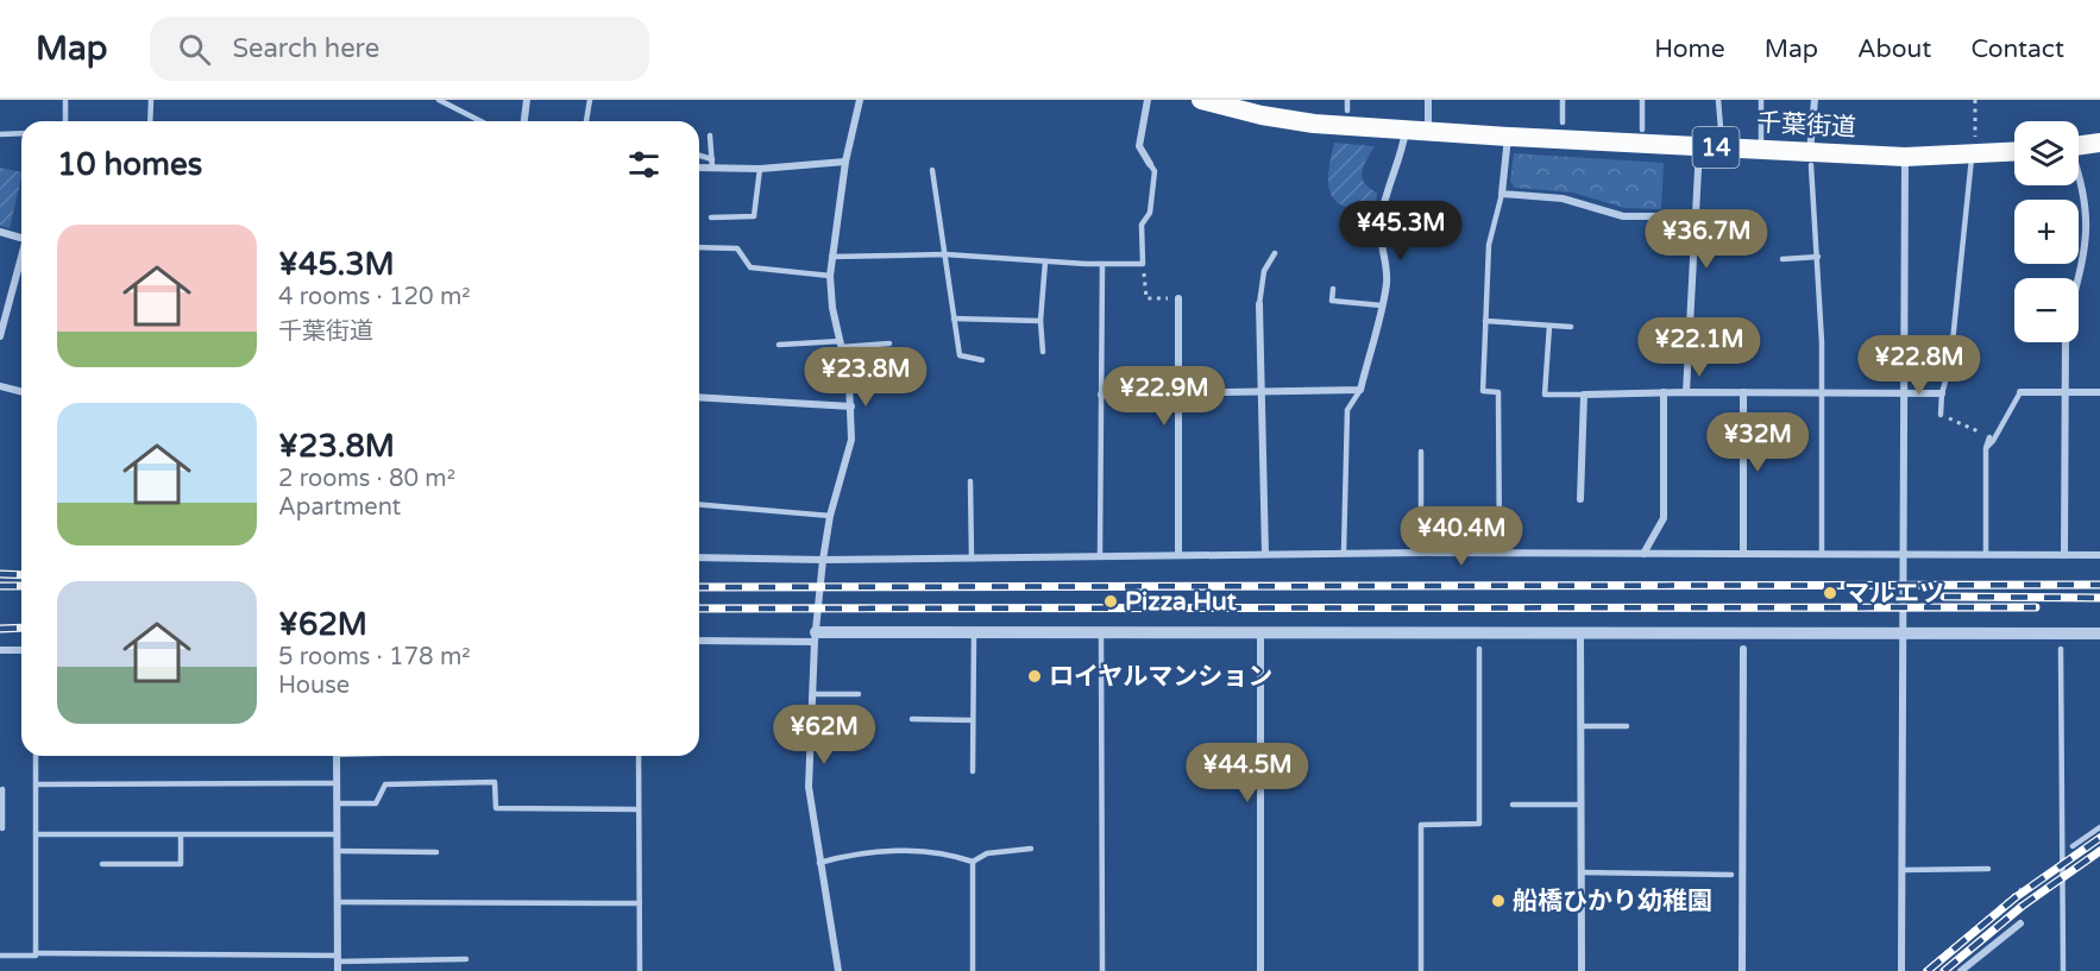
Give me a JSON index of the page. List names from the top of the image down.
{
  "streets": {
    "highway": ["千葉街道", "14"]
  },
  "places": [
    "マルエツ",
    "Pizza Hut",
    "ロイヤルマンション",
    "船橋ひかり幼稚園"
  ],
  "page": {
    "header": "Map",
    "search": "Search here",
    "nav": [
      "Home",
      "Map",
      "About",
      "Contact"
    ],
    "map_buttons": ["+", "−"],
    "heading": "10 homes",
    "price": [
      "¥45.3M",
      "¥36.7M",
      "¥22.1M",
      "¥22.8M",
      "¥23.8M",
      "¥22.9M",
      "¥32M",
      "¥40.4M",
      "¥62M",
      "¥44.5M"
    ],
    "list": [
      {
        "name": "¥45.3M",
        "note": "4 rooms · 120 m² · 千葉街道"
      },
      {
        "name": "¥23.8M",
        "note": "2 rooms · 80 m² · Apartment"
      },
      {
        "name": "¥62M",
        "note": "5 rooms · 178 m² · House"
      }
    ]
  }
}
